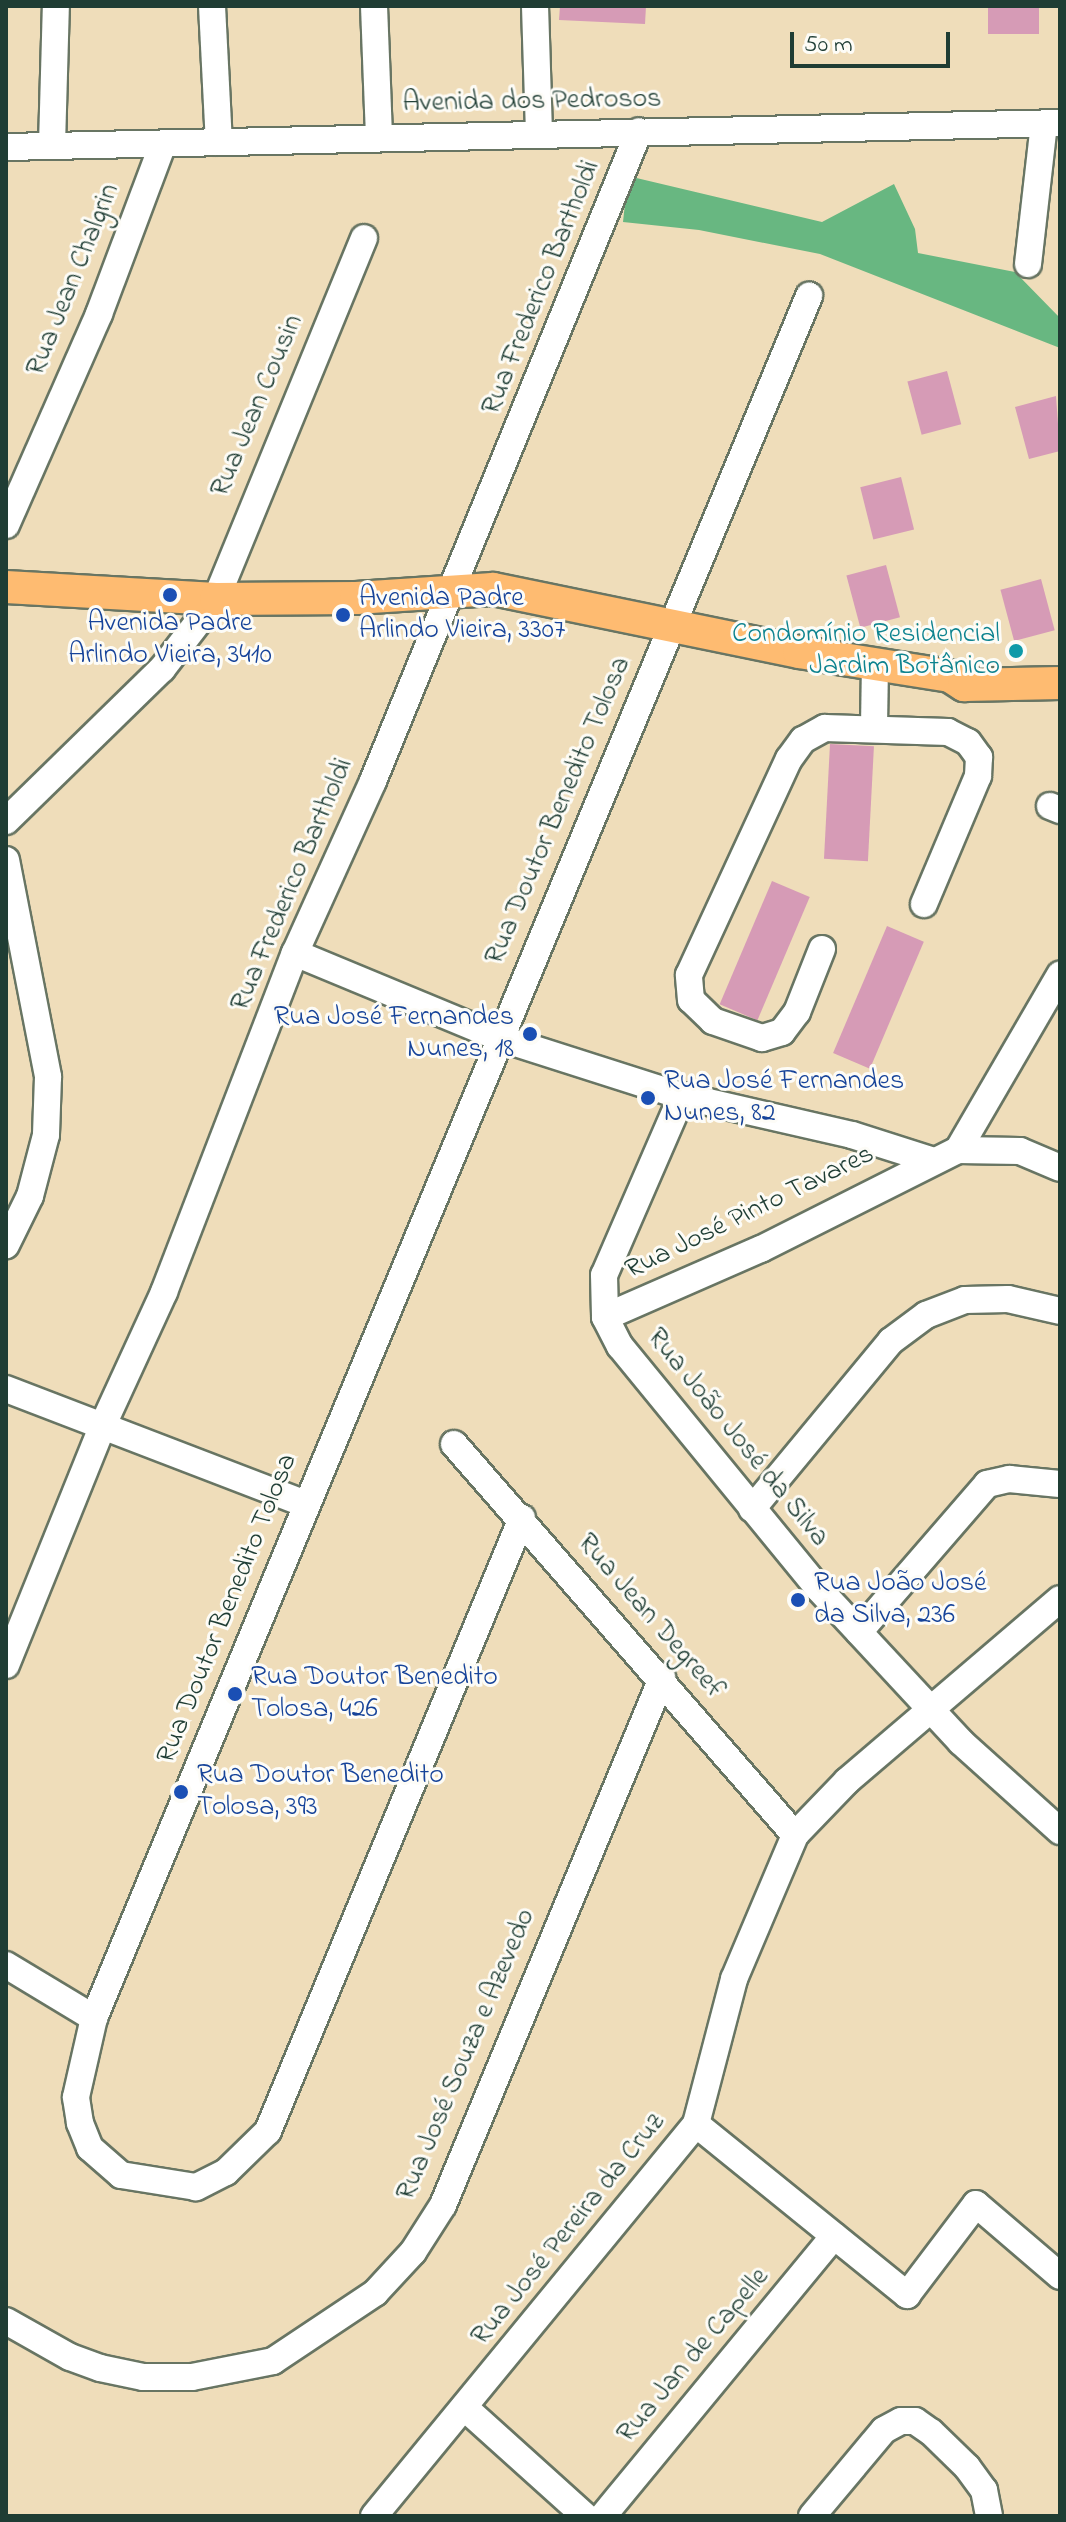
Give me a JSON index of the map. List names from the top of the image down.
{
  "streets": {
    "street": [
      "Avenida dos Pedrosos",
      "Rua Jean Chalgrin",
      "Rua Frederico Bartholdi",
      "Rua Jean Cousin",
      "Rua Doutor Benedito Tolosa",
      "Rua José Pinto Tavares",
      "Rua João José da Silva",
      "Rua Jean Degreef",
      "Rua José Souza e Azevedo",
      "Rua José Pereira da Cruz",
      "Rua Jan de Capelle"
    ]
  },
  "crossings": [
    ["Avenida dos Pedrosos", "Rua Jean Chalgrin"],
    ["Avenida dos Pedrosos", "Rua Frederico Bartholdi"],
    ["Rua Doutor Benedito Tolosa", "Rua Jean Degreef"],
    ["Rua José Pinto Tavares", "Rua João José da Silva"],
    ["Rua João José da Silva", "Rua José Pereira da Cruz"],
    ["Rua Jean Degreef", "Rua José Souza e Azevedo"],
    ["Rua Jean Degreef", "Rua José Pereira da Cruz"]
  ],
  "places": [
    "Avenida Padre Arlindo Vieira, 3410",
    "Avenida Padre Arlindo Vieira, 3307",
    "Condomínio Residencial Jardim Botânico",
    "Rua José Fernandes Nunes, 18",
    "Rua José Fernandes Nunes, 82",
    "Rua João José da Silva, 236",
    "Rua Doutor Benedito Tolosa, 426",
    "Rua Doutor Benedito Tolosa, 393"
  ],
  "scale_bar": "50 m"
}
